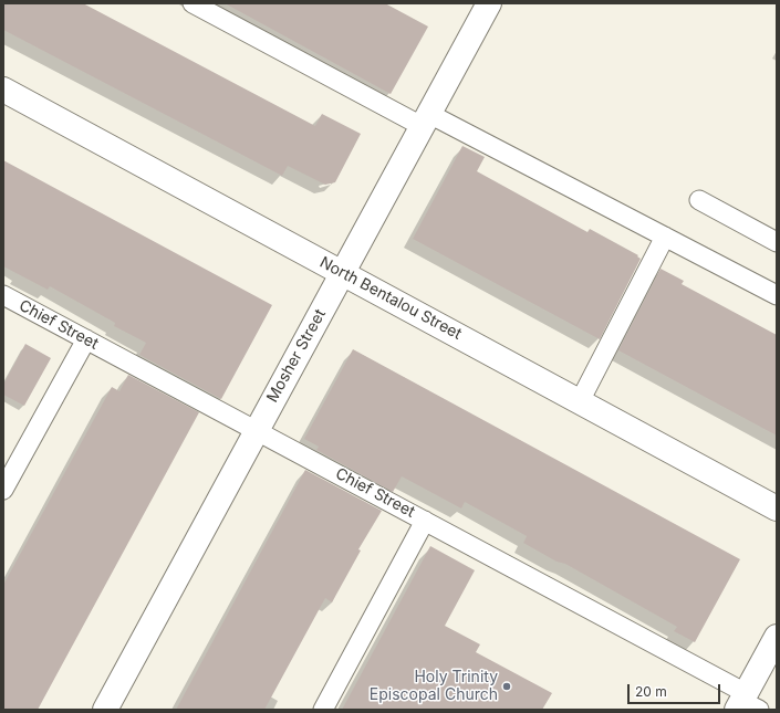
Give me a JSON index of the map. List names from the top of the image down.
{
  "streets": {
    "street": ["North Bentalou Street", "Mosher Street"],
    "lane": ["Chief Street"]
  },
  "crossings": [
    ["North Bentalou Street", "Mosher Street"],
    ["Chief Street", "Mosher Street"]
  ],
  "places": ["Holy Trinity Episcopal Church"],
  "scale_bar": "20 m"
}
